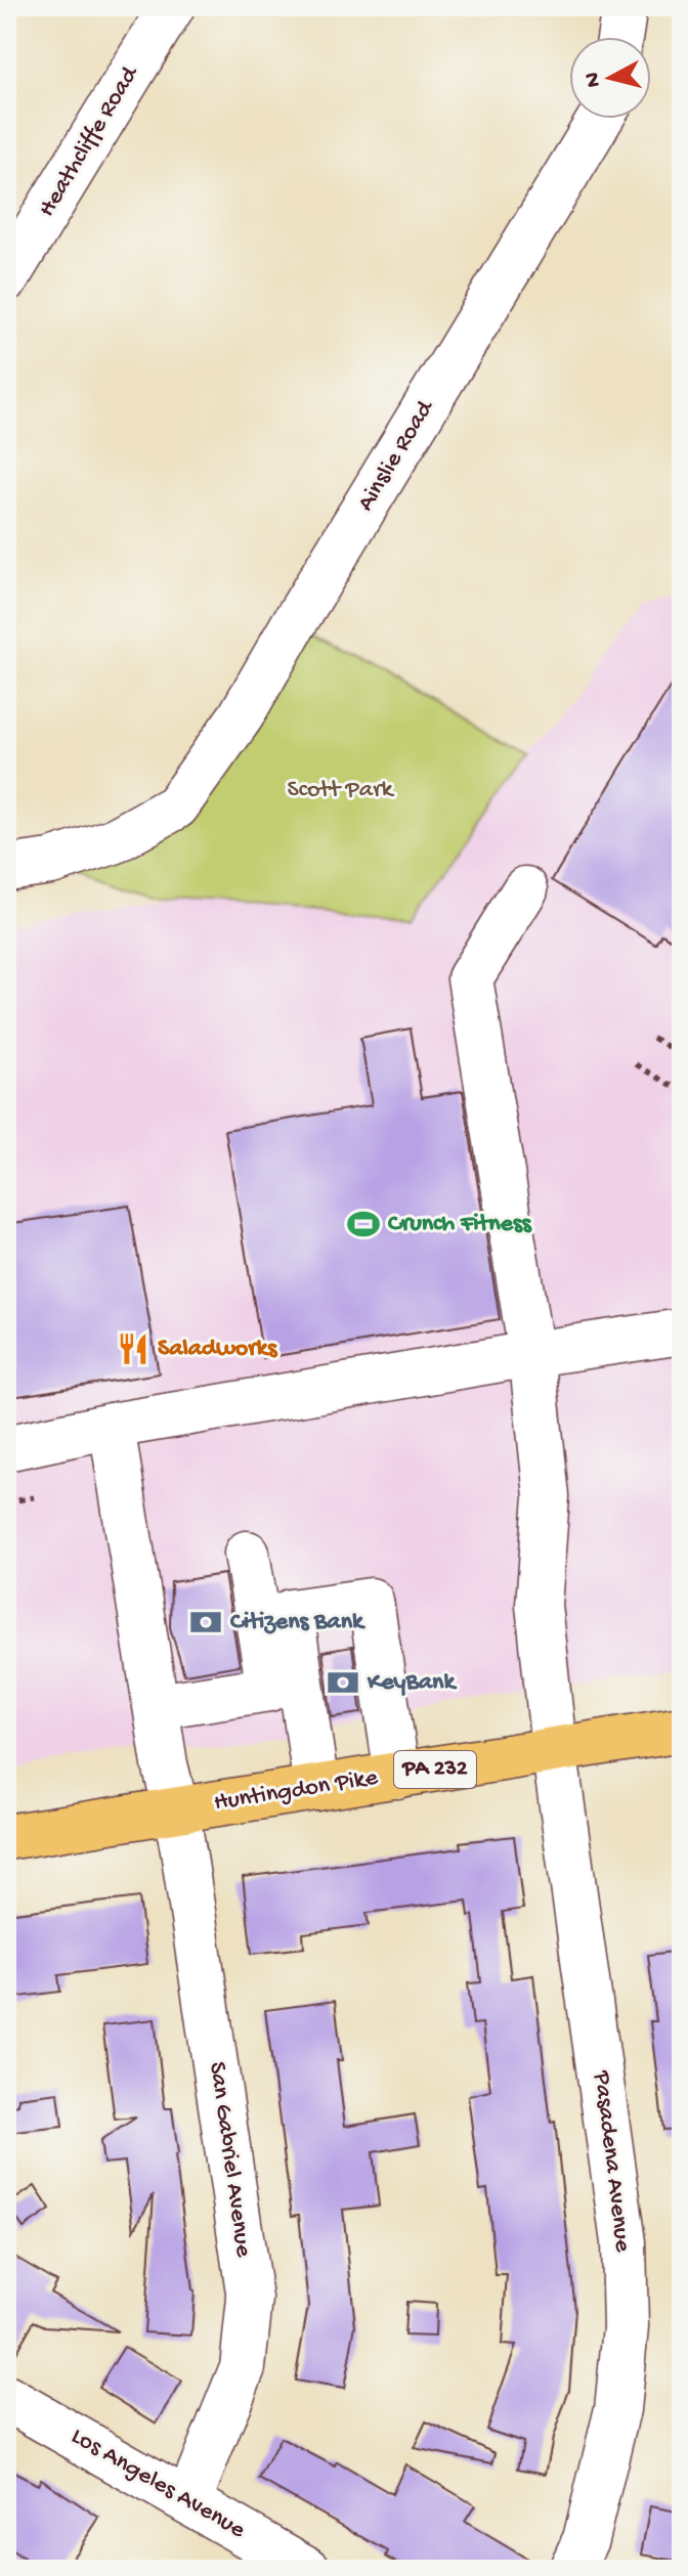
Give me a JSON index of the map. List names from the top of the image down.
{
  "streets": {
    "main road": ["PA 232", "Huntingdon Pike"],
    "street": [
      "Heathcliffe Road",
      "Ainslie Road",
      "San Gabriel Avenue",
      "Pasadena Avenue",
      "Los Angeles Avenue"
    ]
  },
  "crossings": [
    ["Huntingdon Pike", "San Gabriel Avenue"],
    ["Huntingdon Pike", "Pasadena Avenue"],
    ["San Gabriel Avenue", "Los Angeles Avenue"]
  ],
  "parks": ["Scott Park"],
  "places": {
    "sports": ["Crunch Fitness"],
    "restaurant": ["Saladworks"],
    "bank": ["Citizens Bank", "KeyBank"]
  },
  "north": "left"
}
